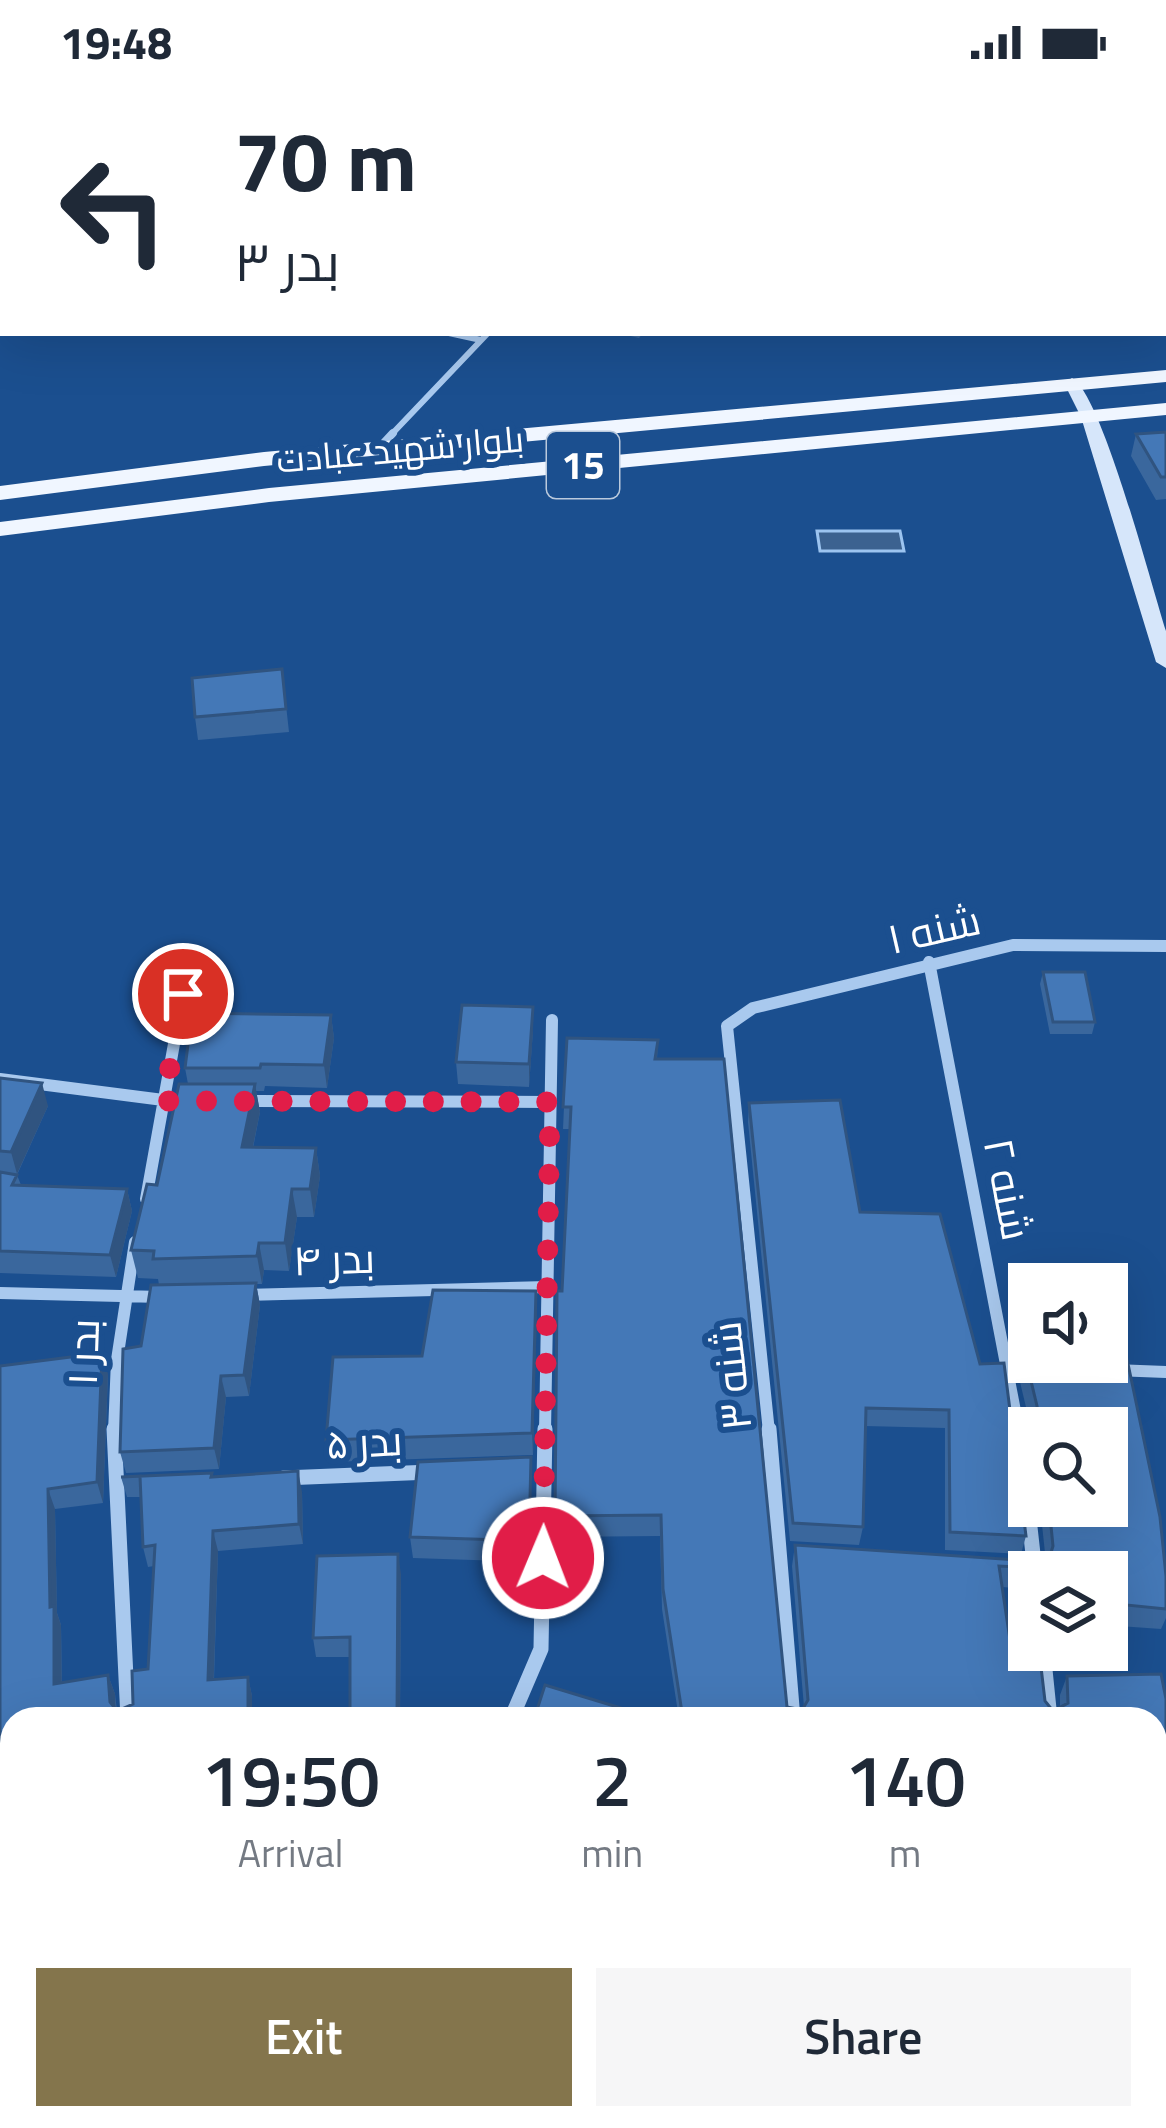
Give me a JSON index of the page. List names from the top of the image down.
{
  "streets": {
    "main road": ["بلوار شهید عبادت", "15"],
    "street": [
      "شنه ۱",
      "شنه ۲",
      "بدر ۴",
      "بدر ۱",
      "شنه ۳",
      "بدر ۵"
    ]
  },
  "crossings": [
    ["شنه ۱", "شنه ۲"],
    ["شنه ۱", "شنه ۳"]
  ],
  "page": {
    "status": "19:48",
    "turn": ["70 m", "بدر ۳"],
    "eta": [
      "19:50",
      "Arrival",
      "2",
      "min",
      "140",
      "m"
    ],
    "buttons": ["Exit", "Share"]
  }
}
